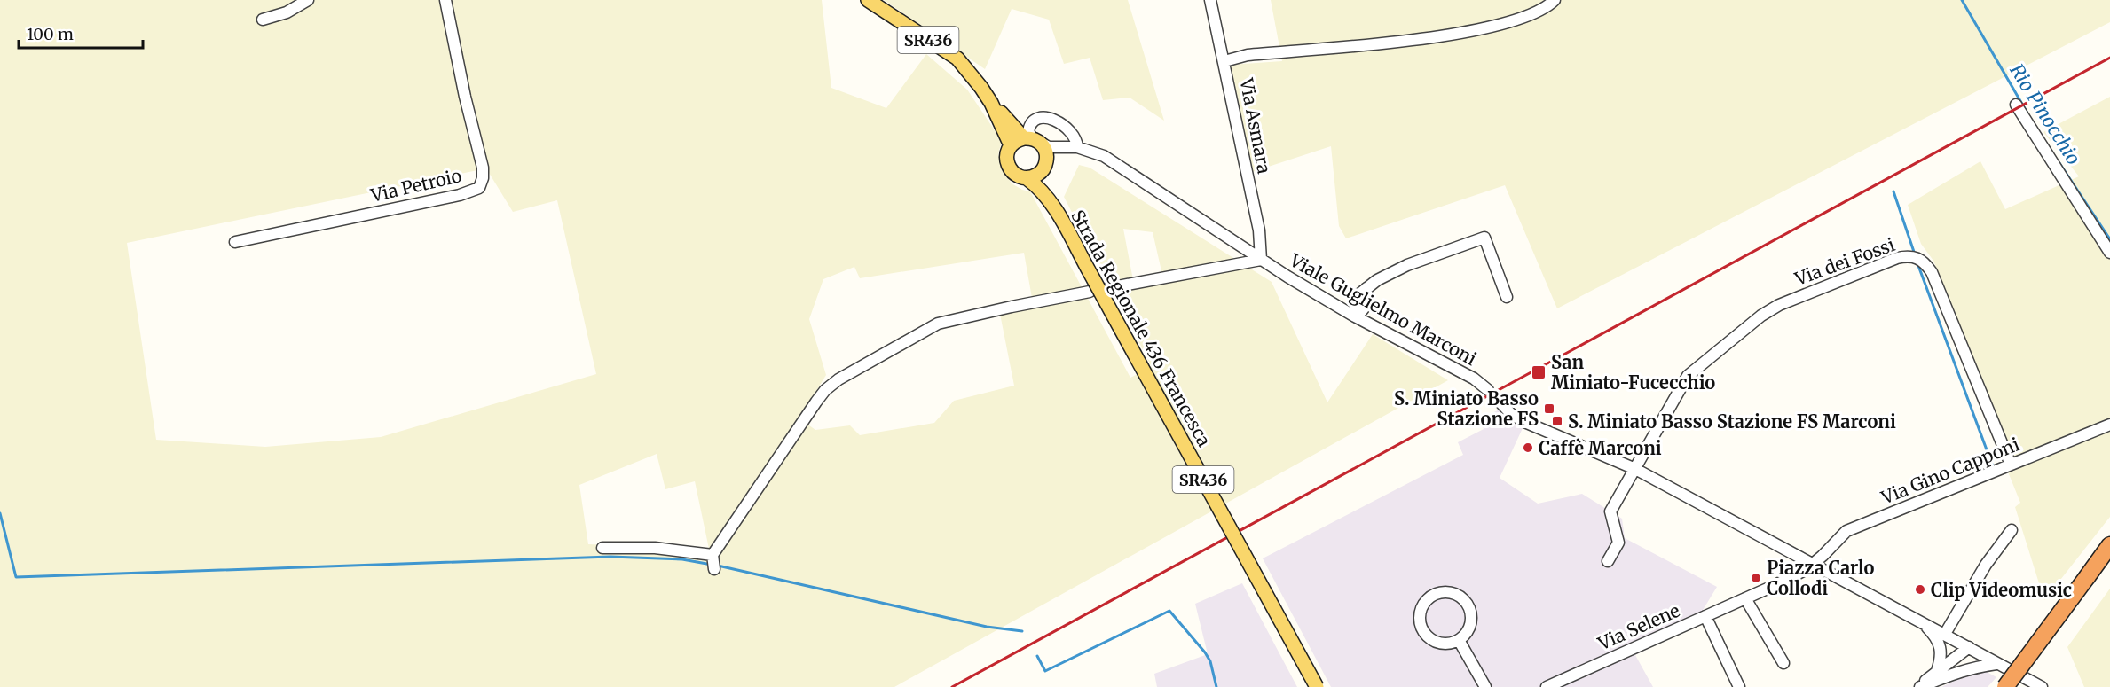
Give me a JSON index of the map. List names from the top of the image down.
{
  "streets": {
    "main road": ["SR436", "Strada Regionale 436 Francesca"],
    "street": [
      "Via Asmara",
      "Via Petroio",
      "Via dei Fossi",
      "Viale Guglielmo Marconi",
      "Via Gino Capponi",
      "Via Selene"
    ]
  },
  "crossings": [
    ["Via Asmara", "Viale Guglielmo Marconi"],
    ["Via dei Fossi", "Via Gino Capponi"],
    ["Viale Guglielmo Marconi", "Strada Regionale 436 Francesca"],
    ["Via Gino Capponi", "Via Selene"]
  ],
  "water": ["Rio Pinocchio"],
  "places": {
    "transit": ["San Miniato-Fucecchio", "S. Miniato Basso Stazione FS", "S. Miniato Basso Stazione FS Marconi"],
    "other": ["Caffè Marconi", "Piazza Carlo Collodi", "Clip Videomusic"]
  },
  "scale_bar": "100 m"
}
